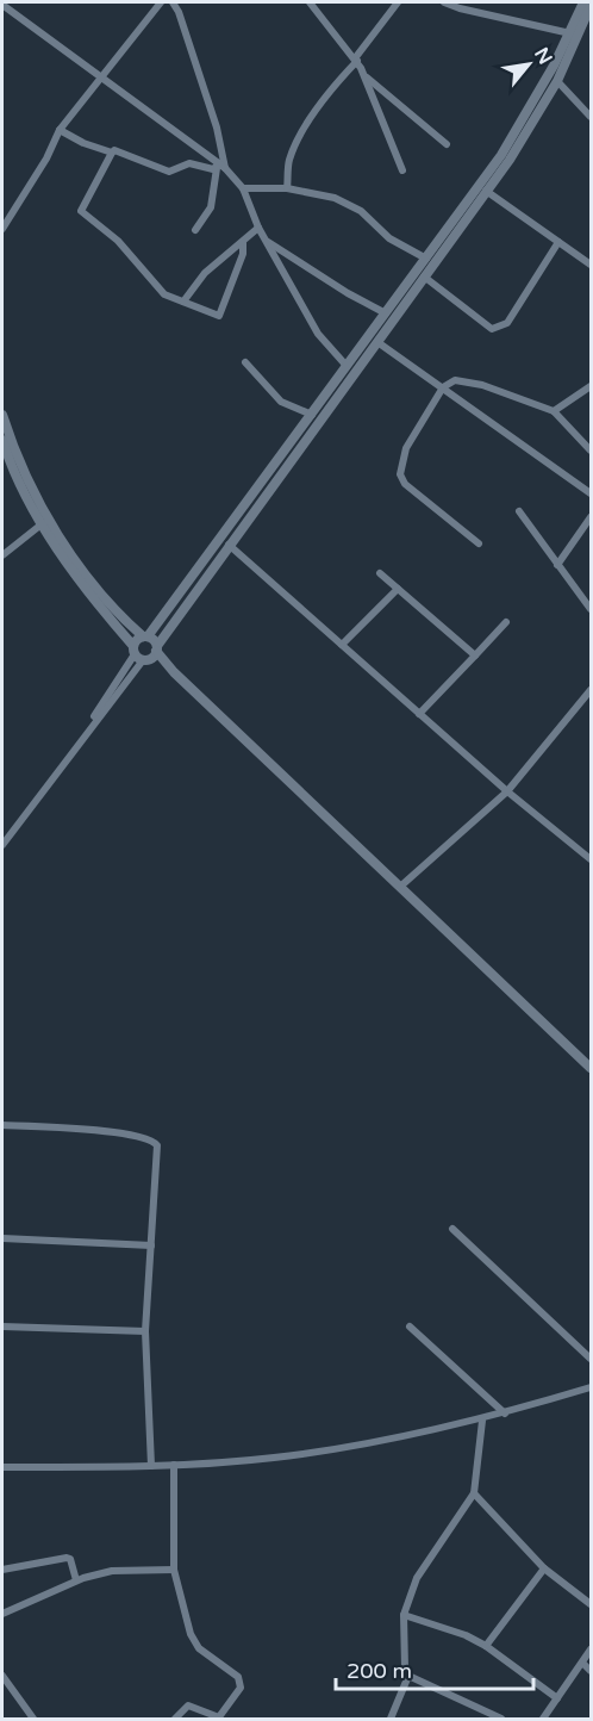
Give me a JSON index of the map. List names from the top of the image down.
{
  "scale_bar": "200 m",
  "north": "top right"
}
